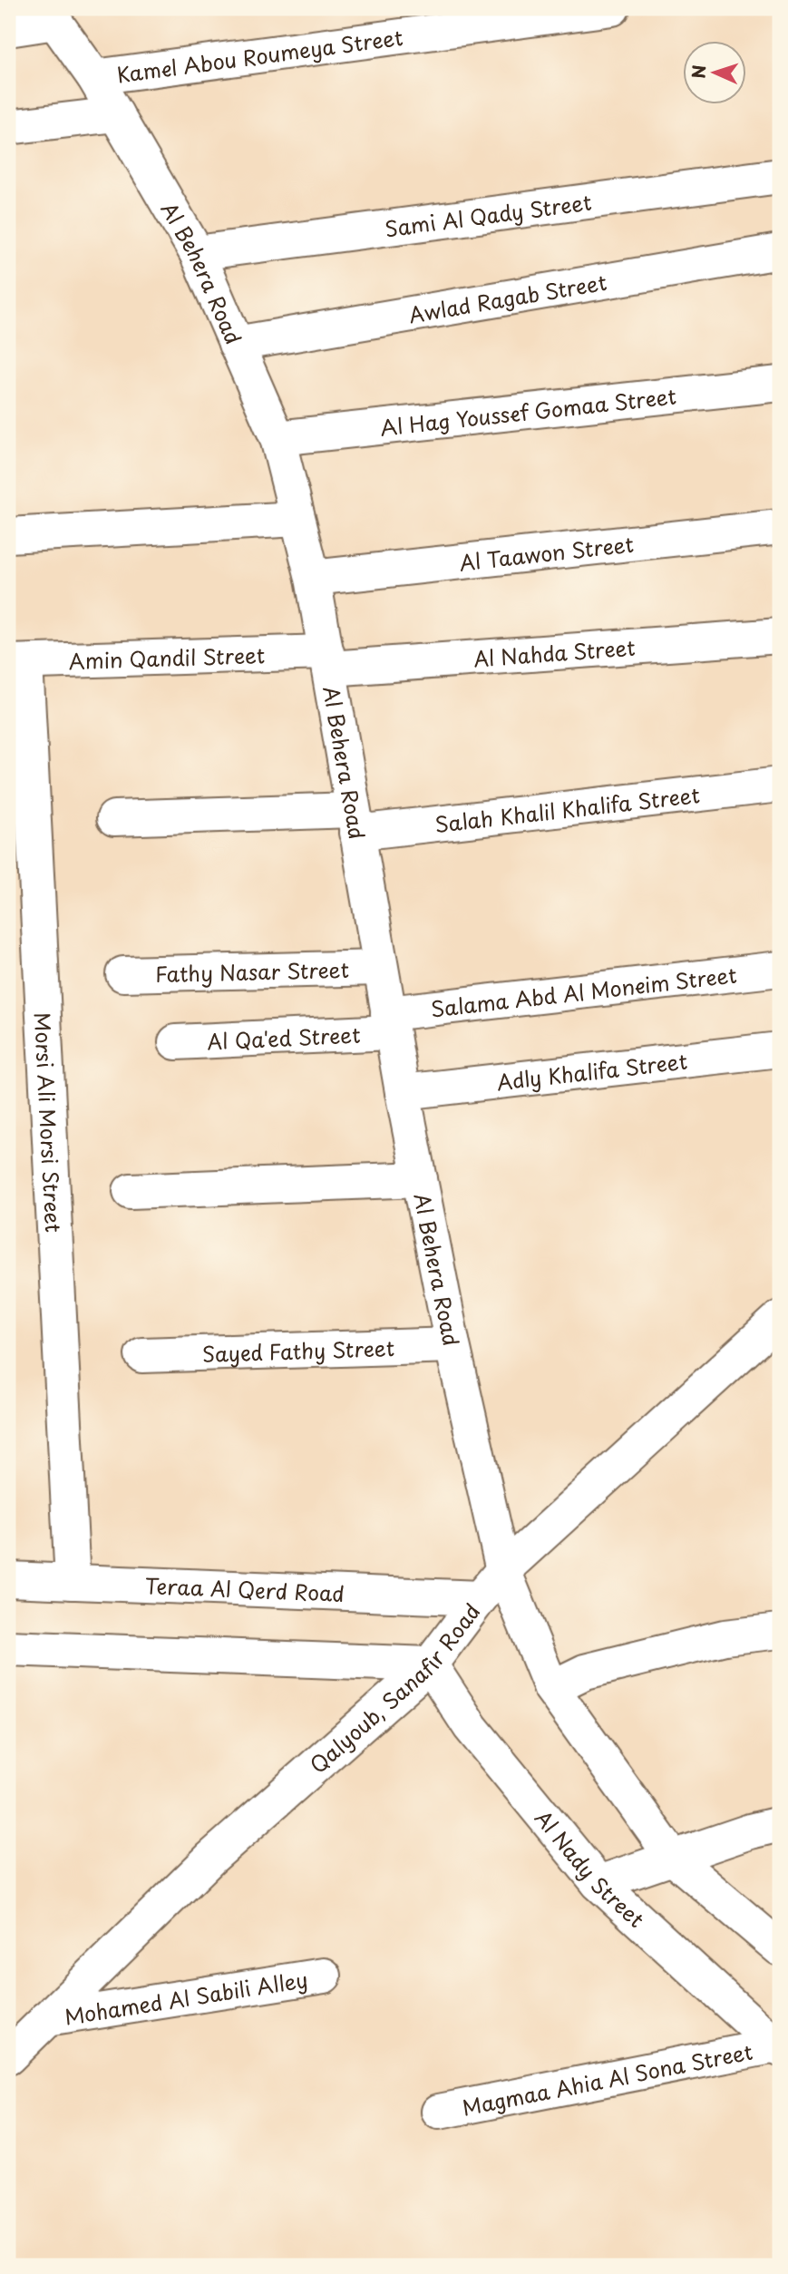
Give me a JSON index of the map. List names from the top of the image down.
{
  "streets": {
    "street": [
      "Kamel Abou Roumeya Street",
      "Sami Al Qady Street",
      "Al Behera Road",
      "Awlad Ragab Street",
      "Al Hag Youssef Gomaa Street",
      "Al Taawon Street",
      "Al Nahda Street",
      "Amin Qandil Street",
      "Salah Khalil Khalifa Street",
      "Fathy Nasar Street",
      "Salama Abd Al Moneim Street",
      "Al Qa'ed Street",
      "Adly Khalifa Street",
      "Morsi Ali Morsi Street",
      "Sayed Fathy Street",
      "Teraa Al Qerd Road",
      "Qalyoub, Sanafir Road",
      "Al Nady Street",
      "Mohamed Al Sabili Alley",
      "Magmaa Ahia Al Sona Street"
    ]
  },
  "crossings": [
    ["Kamel Abou Roumeya Street", "Al Behera Road"],
    ["Sami Al Qady Street", "Al Behera Road"],
    ["Al Behera Road", "Awlad Ragab Street"],
    ["Al Behera Road", "Al Hag Youssef Gomaa Street"],
    ["Al Behera Road", "Al Taawon Street"],
    ["Al Behera Road", "Al Nahda Street"],
    ["Al Behera Road", "Amin Qandil Street"],
    ["Al Behera Road", "Salah Khalil Khalifa Street"],
    ["Al Behera Road", "Fathy Nasar Street"],
    ["Al Behera Road", "Salama Abd Al Moneim Street"],
    ["Al Behera Road", "Al Qa'ed Street"],
    ["Al Behera Road", "Adly Khalifa Street"],
    ["Al Behera Road", "Sayed Fathy Street"],
    ["Al Behera Road", "Qalyoub, Sanafir Road"],
    ["Al Nahda Street", "Amin Qandil Street"],
    ["Amin Qandil Street", "Morsi Ali Morsi Street"],
    ["Salama Abd Al Moneim Street", "Al Qa'ed Street"],
    ["Morsi Ali Morsi Street", "Teraa Al Qerd Road"],
    ["Teraa Al Qerd Road", "Qalyoub, Sanafir Road"],
    ["Qalyoub, Sanafir Road", "Al Nady Street"],
    ["Qalyoub, Sanafir Road", "Mohamed Al Sabili Alley"],
    ["Al Nady Street", "Magmaa Ahia Al Sona Street"]
  ],
  "north": "left"
}
